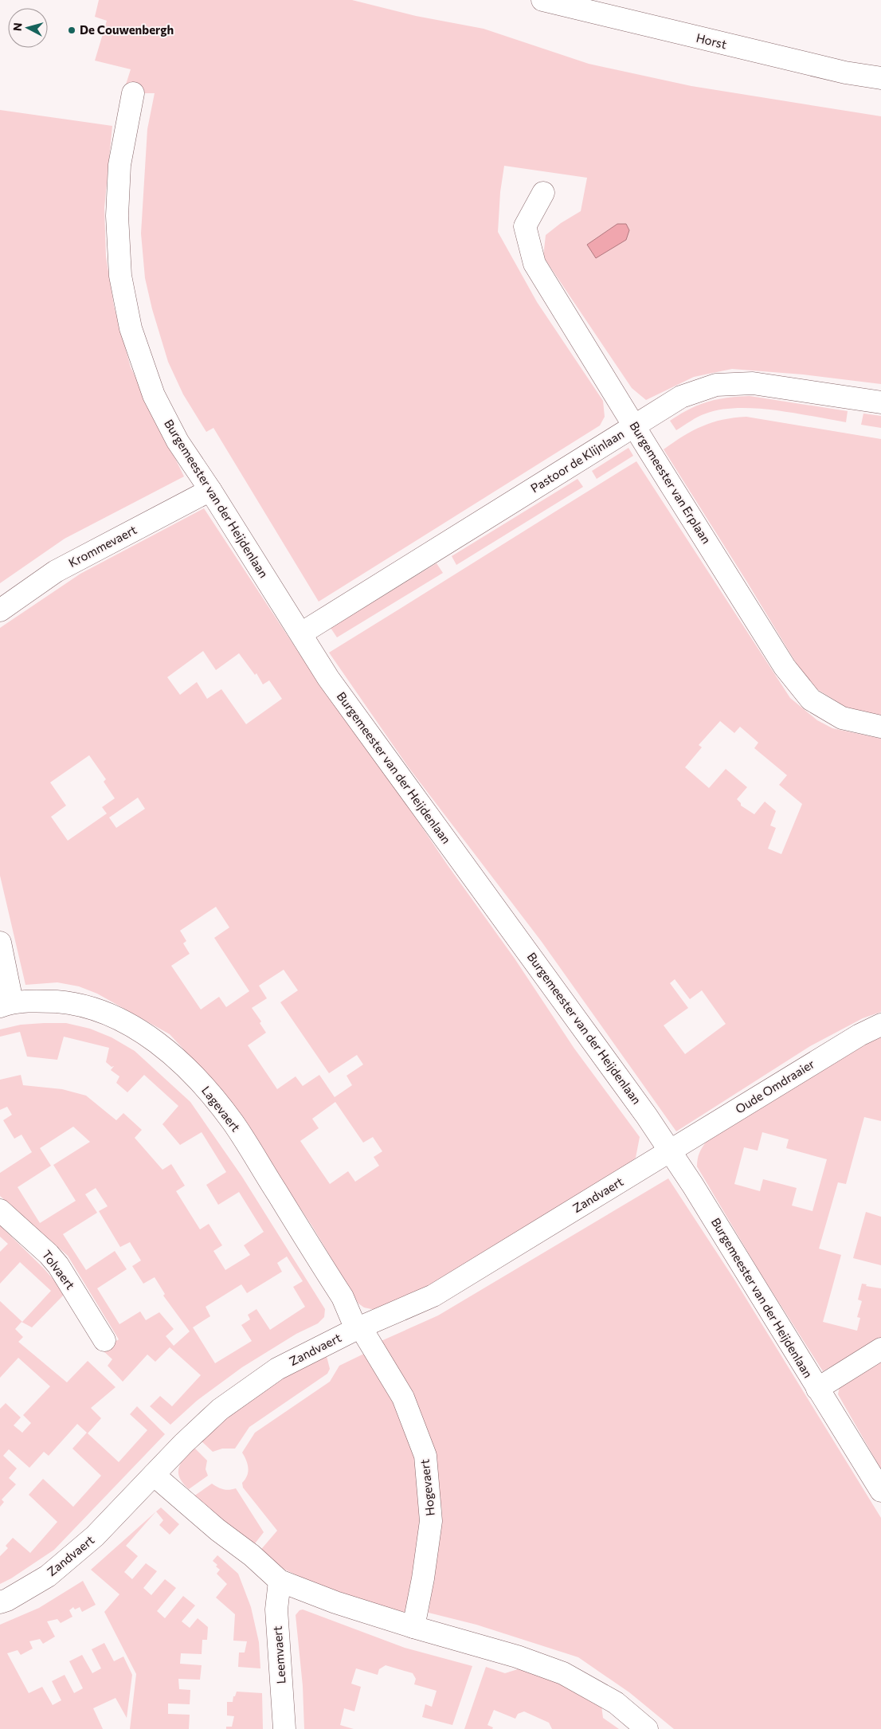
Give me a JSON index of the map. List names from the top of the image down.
{
  "streets": {
    "street": [
      "Horst",
      "Pastoor de Klijnlaan",
      "Burgemeester van Erplaan",
      "Burgemeester van der Heijdenlaan",
      "Krommevaert",
      "Oude Omdraaier",
      "Lagevaert",
      "Zandvaert",
      "Tolvaert",
      "Hogevaert",
      "Leemvaert"
    ]
  },
  "crossings": [
    ["Pastoor de Klijnlaan", "Burgemeester van Erplaan"],
    ["Pastoor de Klijnlaan", "Burgemeester van der Heijdenlaan"],
    ["Burgemeester van der Heijdenlaan", "Krommevaert"],
    ["Burgemeester van der Heijdenlaan", "Oude Omdraaier"],
    ["Burgemeester van der Heijdenlaan", "Zandvaert"],
    ["Oude Omdraaier", "Zandvaert"],
    ["Lagevaert", "Zandvaert"],
    ["Lagevaert", "Hogevaert"],
    ["Zandvaert", "Hogevaert"]
  ],
  "places": ["De Couwenbergh"],
  "north": "left"
}
